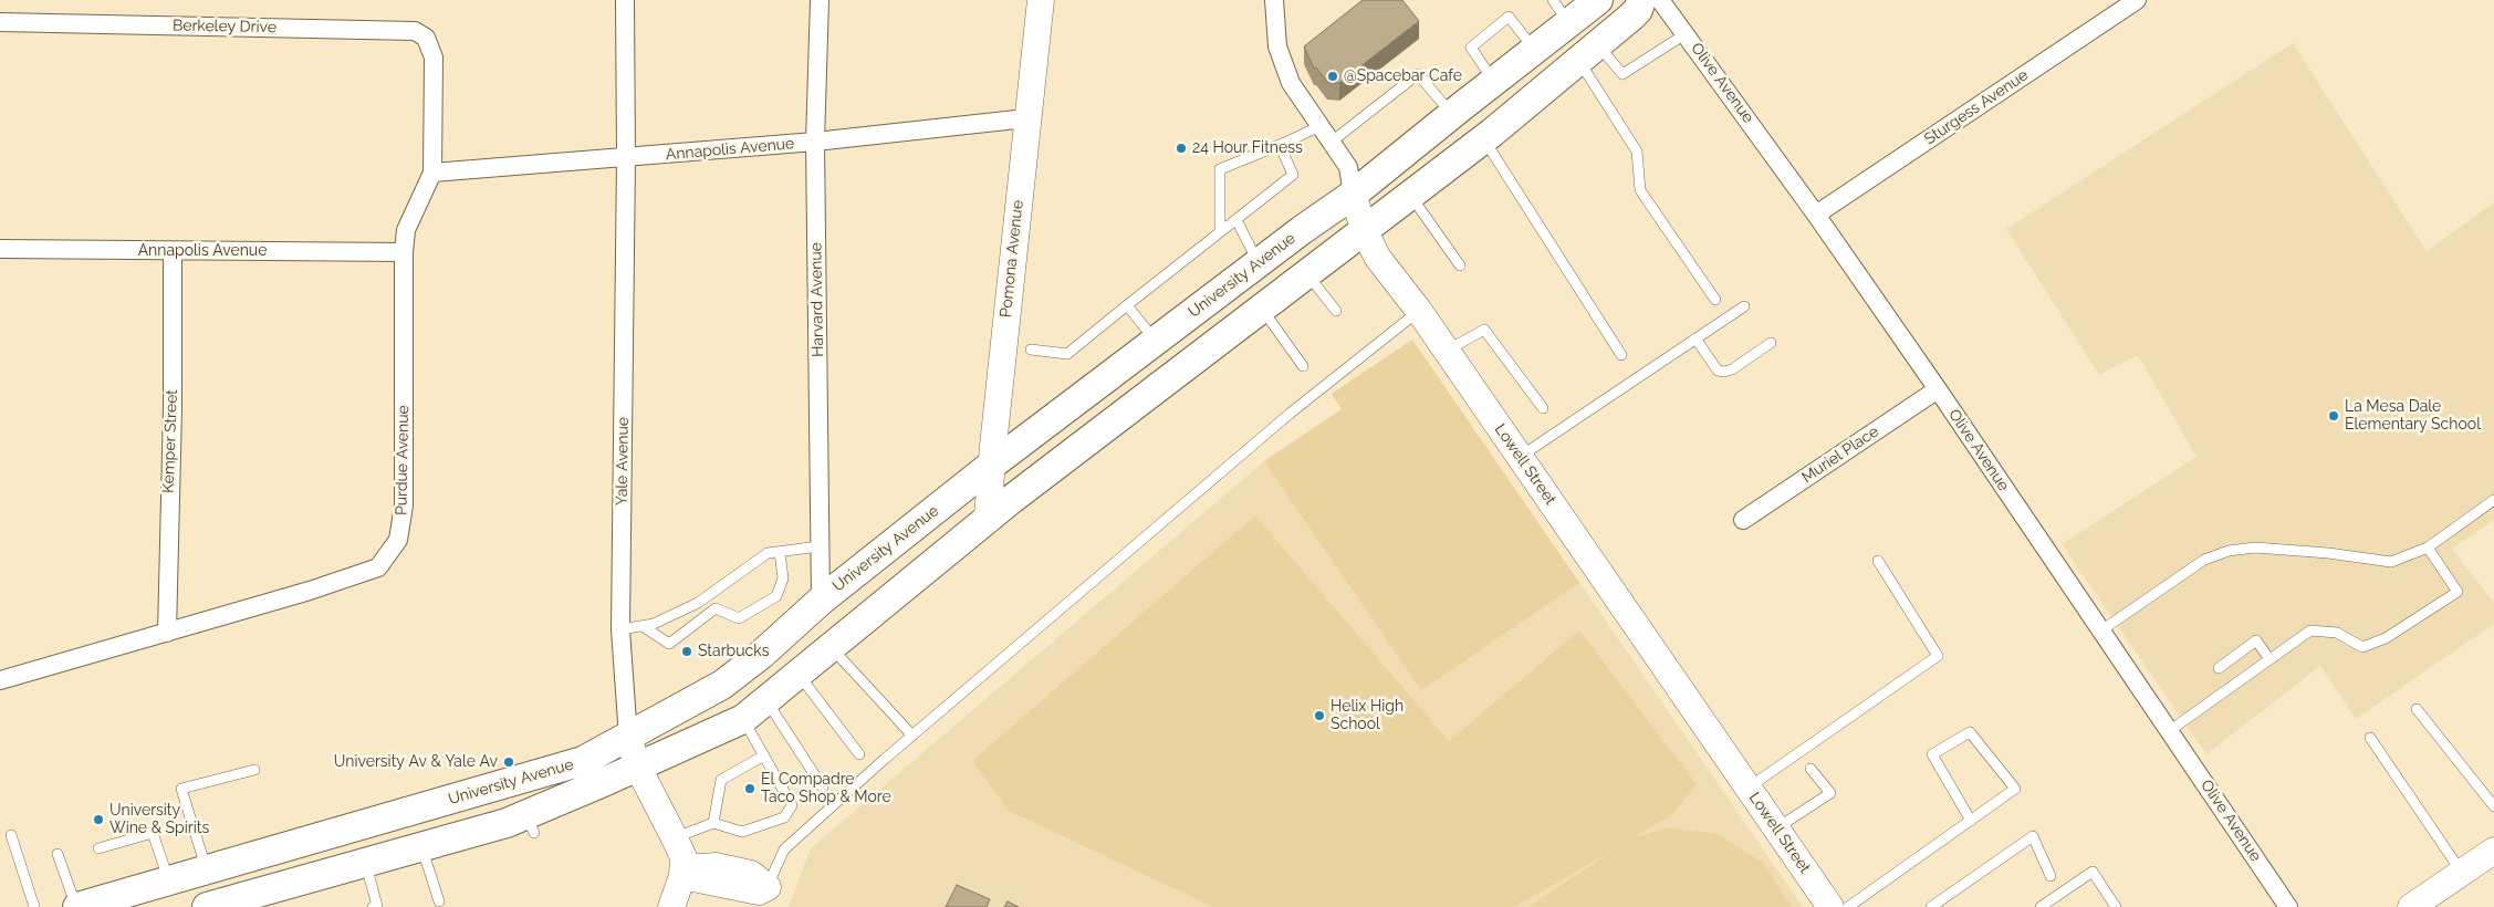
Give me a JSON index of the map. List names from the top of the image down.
{
  "streets": {
    "main road": ["University Avenue"],
    "street": [
      "Berkeley Drive",
      "Olive Avenue",
      "Sturgess Avenue",
      "Annapolis Avenue",
      "Pomona Avenue",
      "Harvard Avenue",
      "Kemper Street",
      "Muriel Place",
      "Purdue Avenue",
      "Yale Avenue",
      "Lowell Street"
    ]
  },
  "crossings": [
    ["Berkeley Drive", "Purdue Avenue"],
    ["Olive Avenue", "Sturgess Avenue"],
    ["Olive Avenue", "Muriel Place"],
    ["Annapolis Avenue", "Pomona Avenue"],
    ["Annapolis Avenue", "Harvard Avenue"],
    ["Annapolis Avenue", "Kemper Street"],
    ["Annapolis Avenue", "Purdue Avenue"],
    ["Annapolis Avenue", "Yale Avenue"],
    ["Pomona Avenue", "University Avenue"],
    ["University Avenue", "Harvard Avenue"],
    ["University Avenue", "Yale Avenue"],
    ["University Avenue", "Lowell Street"],
    ["Kemper Street", "Purdue Avenue"]
  ],
  "places": [
    "@Spacebar Cafe",
    "24 Hour Fitness",
    "La Mesa Dale Elementary School",
    "Starbucks",
    "Helix High School",
    "University Av & Yale Av",
    "El Compadre Taco Shop & More",
    "University Wine & Spirits"
  ]
}
